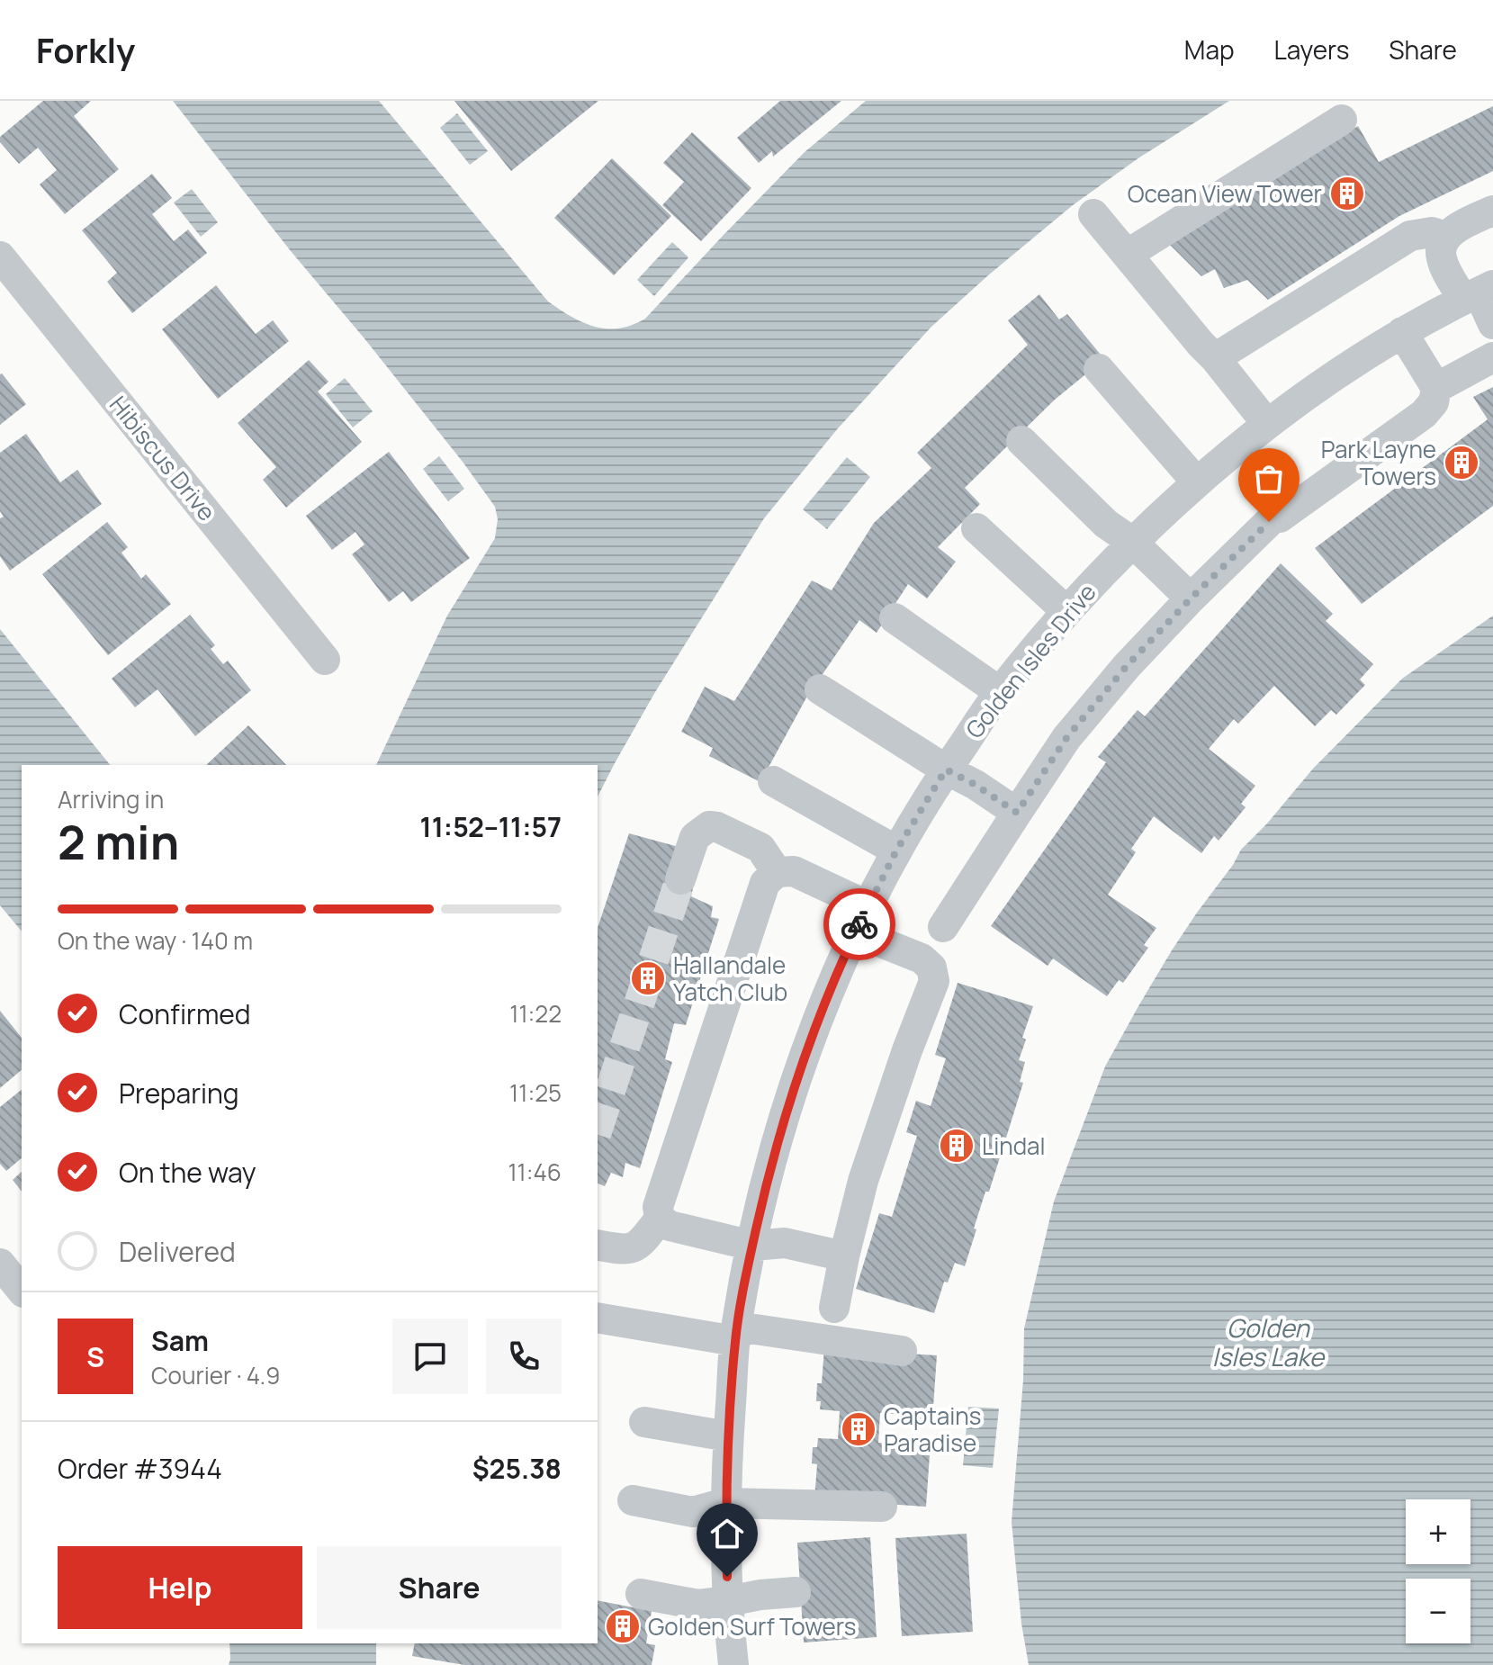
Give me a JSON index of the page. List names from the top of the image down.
{
  "streets": {
    "street": ["Hibiscus Drive", "Golden Isles Drive"]
  },
  "water": ["Golden Isles Lake"],
  "places": {
    "building": [
      "Ocean View Tower",
      "Park Layne Towers",
      "Hallandale Yatch Club",
      "Lindal",
      "Captains Paradise",
      "Golden Surf Towers"
    ]
  },
  "page": {
    "header": "Forkly",
    "nav": ["Map", "Layers", "Share"],
    "heading": ["2 min", "Arriving in", "11:52–11:57"],
    "panel": [
      "Sam",
      "Courier · 4.9",
      "Order #3944",
      "$25.38"
    ],
    "bar": "On the way · 140 m",
    "list": [
      ["Confirmed", "11:22"],
      ["Preparing", "11:25"],
      ["On the way", "11:46"],
      "Delivered"
    ],
    "round": "S",
    "map_buttons": ["+", "−"],
    "buttons": ["Help", "Share"]
  }
}
